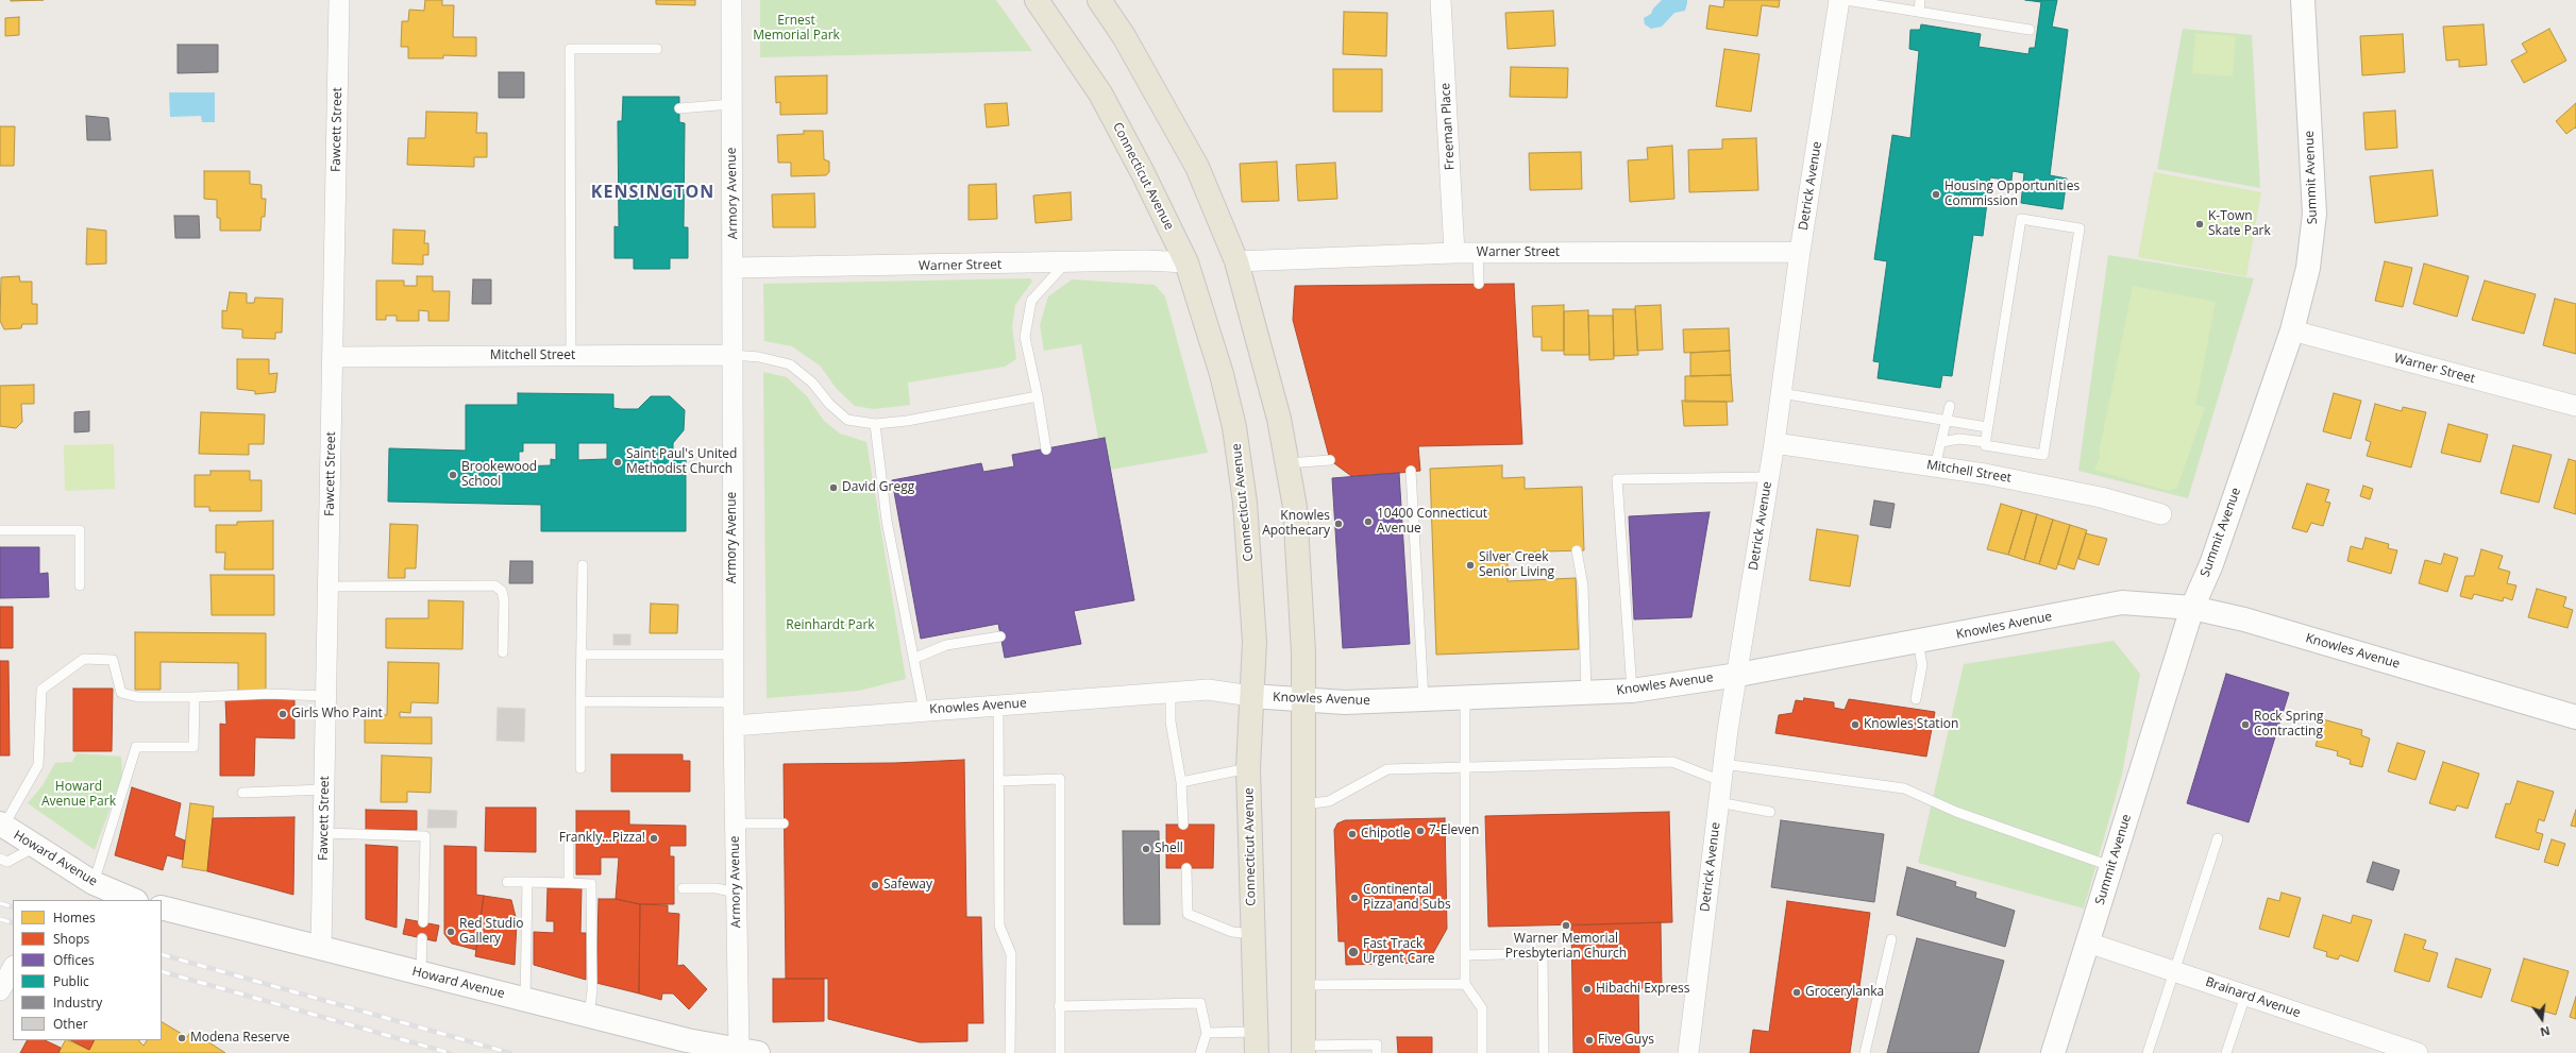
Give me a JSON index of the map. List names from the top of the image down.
{
  "streets": {
    "main road": ["Connecticut Avenue"],
    "street": [
      "Freeman Place",
      "Fawcett Street",
      "Summit Avenue",
      "Detrick Avenue",
      "Armory Avenue",
      "Warner Street",
      "Mitchell Street",
      "Knowles Avenue",
      "Howard Avenue",
      "Brainard Avenue"
    ]
  },
  "crossings": [
    ["Freeman Place", "Warner Street"],
    ["Fawcett Street", "Mitchell Street"],
    ["Fawcett Street", "Howard Avenue"],
    ["Connecticut Avenue", "Warner Street"],
    ["Connecticut Avenue", "Knowles Avenue"],
    ["Summit Avenue", "Warner Street"],
    ["Summit Avenue", "Knowles Avenue"],
    ["Summit Avenue", "Brainard Avenue"],
    ["Detrick Avenue", "Warner Street"],
    ["Detrick Avenue", "Mitchell Street"],
    ["Detrick Avenue", "Knowles Avenue"],
    ["Armory Avenue", "Warner Street"],
    ["Armory Avenue", "Mitchell Street"],
    ["Armory Avenue", "Knowles Avenue"],
    ["Armory Avenue", "Howard Avenue"]
  ],
  "districts": ["KENSINGTON"],
  "parks": ["Ernest Memorial Park", "Reinhardt Park", "Howard Avenue Park"],
  "places": [
    "Housing Opportunities Commission",
    "K-Town Skate Park",
    "Saint Paul's United Methodist Church",
    "Brookewood School",
    "David Gregg",
    "10400 Connecticut Avenue",
    "Knowles Apothecary",
    "Silver Creek Senior Living",
    "Girls Who Paint",
    "Knowles Station",
    "Rock Spring Contracting",
    "7-Eleven",
    "Chipotle",
    "Frankly...Pizza!",
    "Shell",
    "Safeway",
    "Continental Pizza and Subs",
    "Warner Memorial Presbyterian Church",
    "Red Studio Gallery",
    "Fast Track Urgent Care",
    "Hibachi Express",
    "Grocerylanka",
    "Modena Reserve",
    "Five Guys"
  ],
  "legend": [
    "Homes",
    "Shops",
    "Offices",
    "Public",
    "Industry",
    "Other"
  ],
  "north": "bottom"
}
